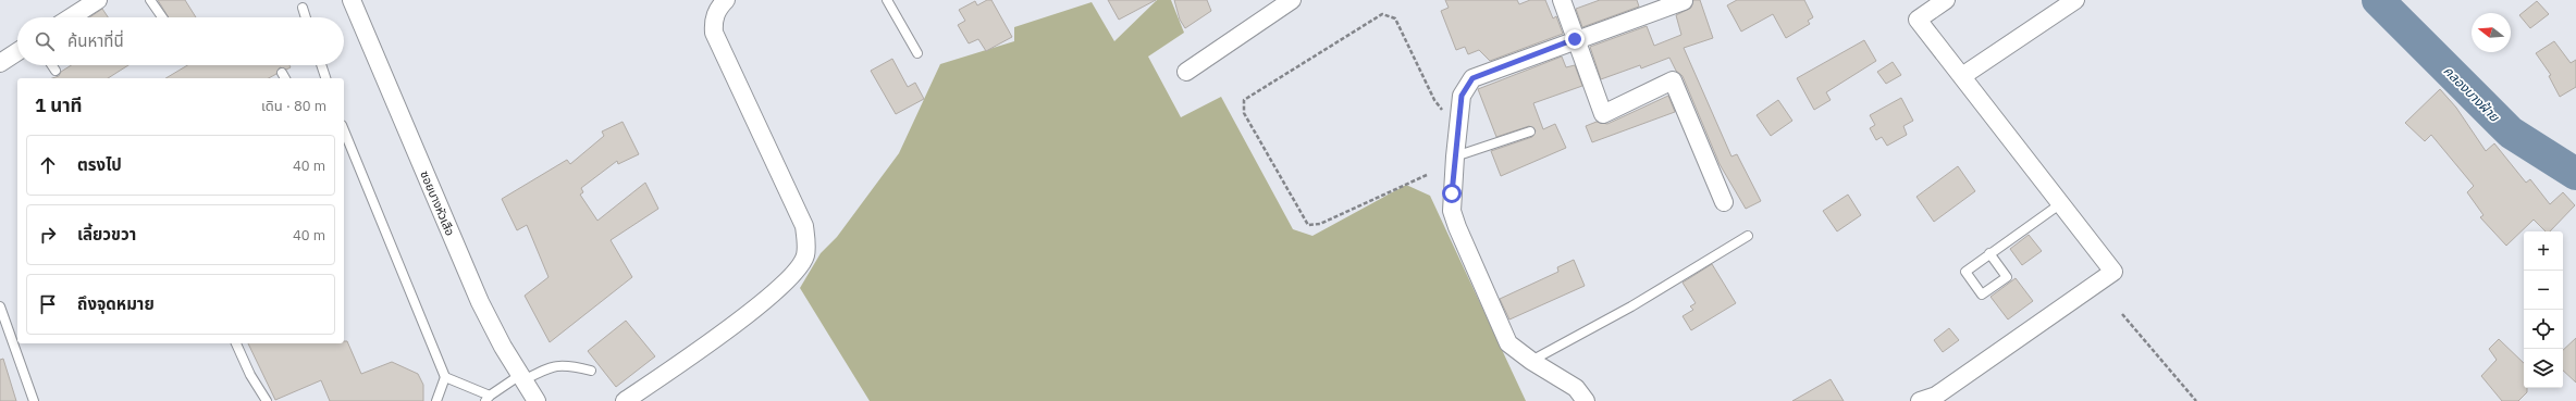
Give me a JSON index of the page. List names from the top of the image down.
{
  "streets": {
    "street": ["ซอยบางหัวเสือ"]
  },
  "water": ["คลองบางฝ้าย"],
  "north": "left",
  "page": {
    "search": "ค้นหาที่นี่",
    "heading": ["1 นาที", "เดิน · 80 m"],
    "list": [
      ["ตรงไป", "40 m"],
      ["เลี้ยวขวา", "40 m"],
      "ถึงจุดหมาย"
    ],
    "map_buttons": ["+", "−"]
  }
}
